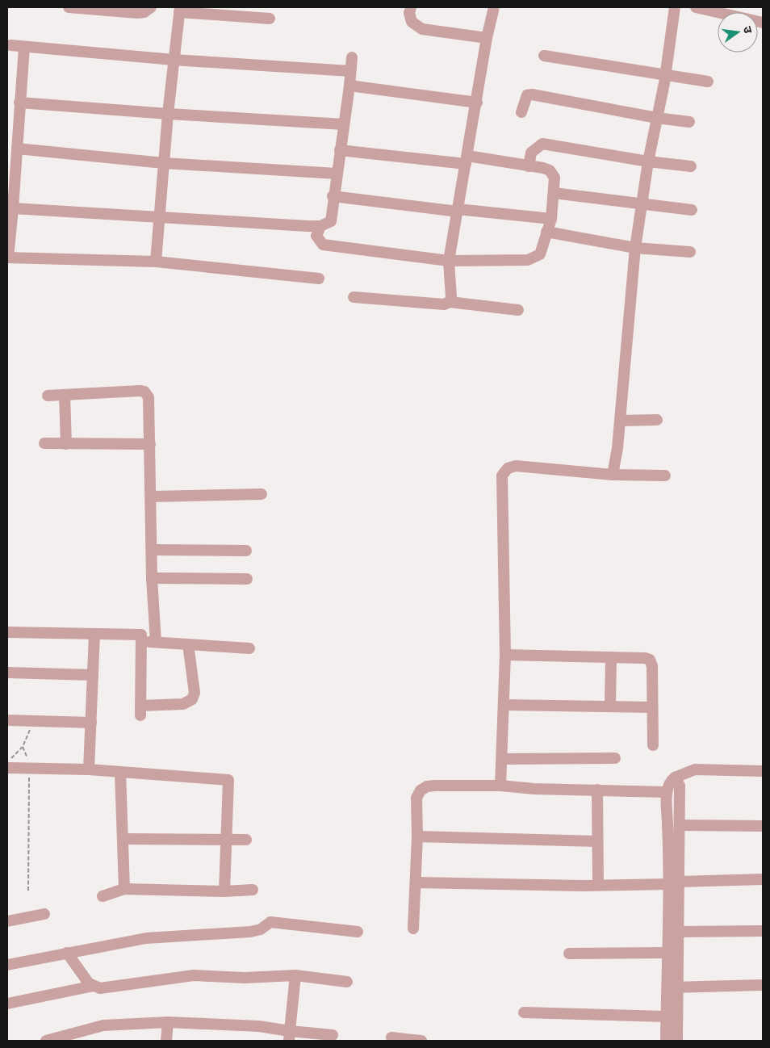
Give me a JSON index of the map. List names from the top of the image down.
{
  "north": "right"
}
